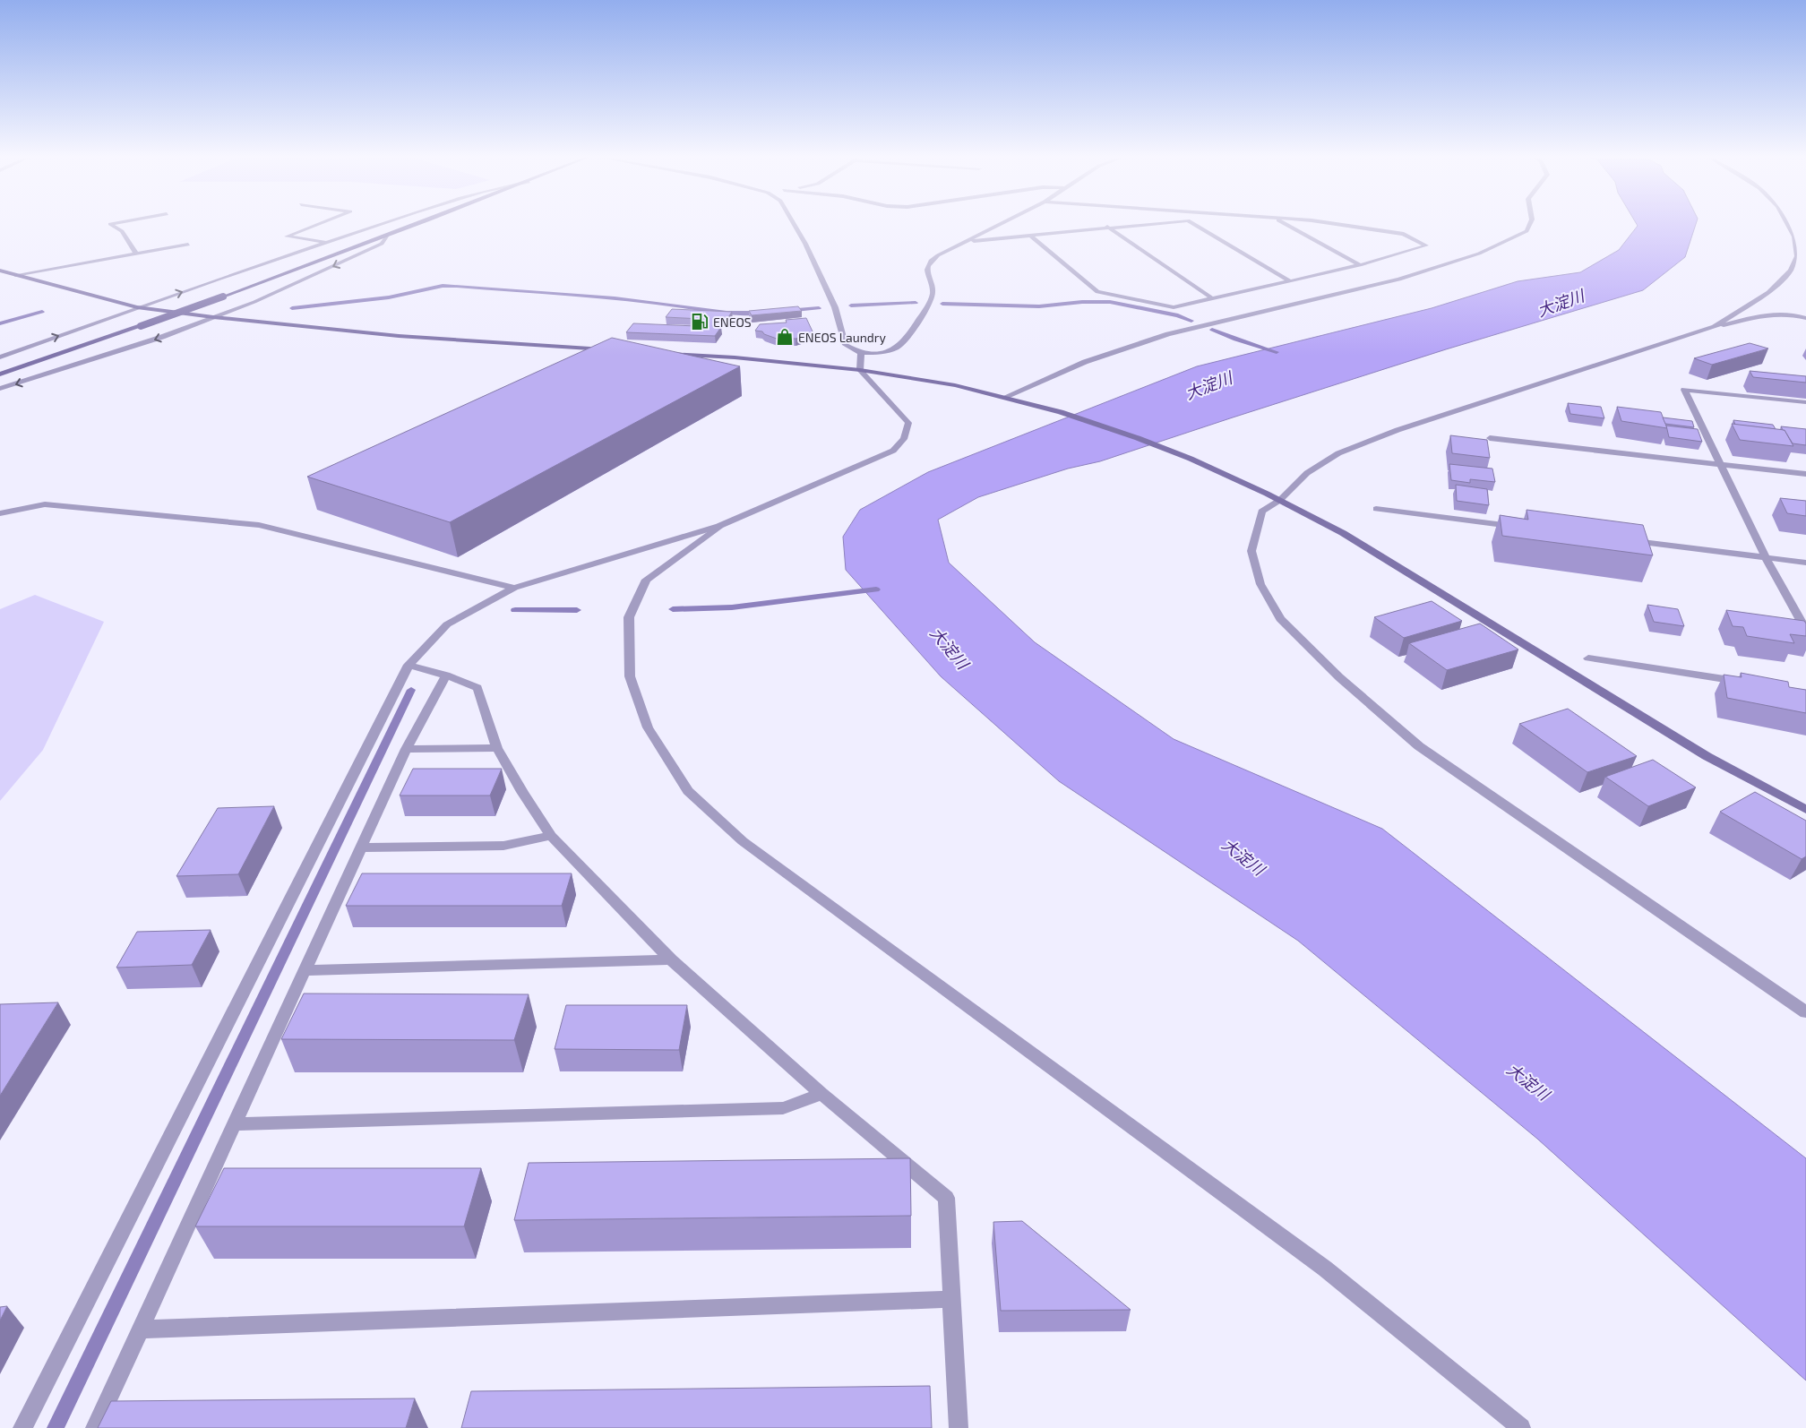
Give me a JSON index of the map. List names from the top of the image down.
{
  "water": ["大淀川"],
  "places": {
    "fuel station": ["ENEOS"],
    "shop": ["ENEOS Laundry"]
  }
}
